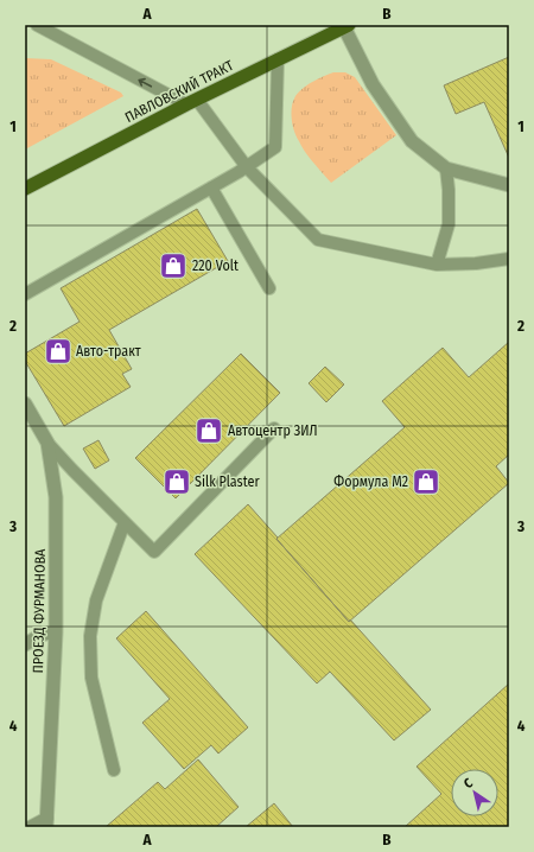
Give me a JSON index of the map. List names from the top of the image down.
{
  "streets": {
    "main road": ["ПАВЛОВСКИЙ ТРАКТ"],
    "street": ["ПРОЕЗД ФУРМАНОВА"]
  },
  "places": {
    "shop": [
      "220 Volt",
      "Авто-тракт",
      "Автоцентр ЗИЛ",
      "Silk Plaster",
      "Формула М2"
    ]
  },
  "north": "top left",
  "grid": {
    "columns": ["A", "B"],
    "rows": [
      "1",
      "2",
      "3",
      "4"
    ]
  }
}
